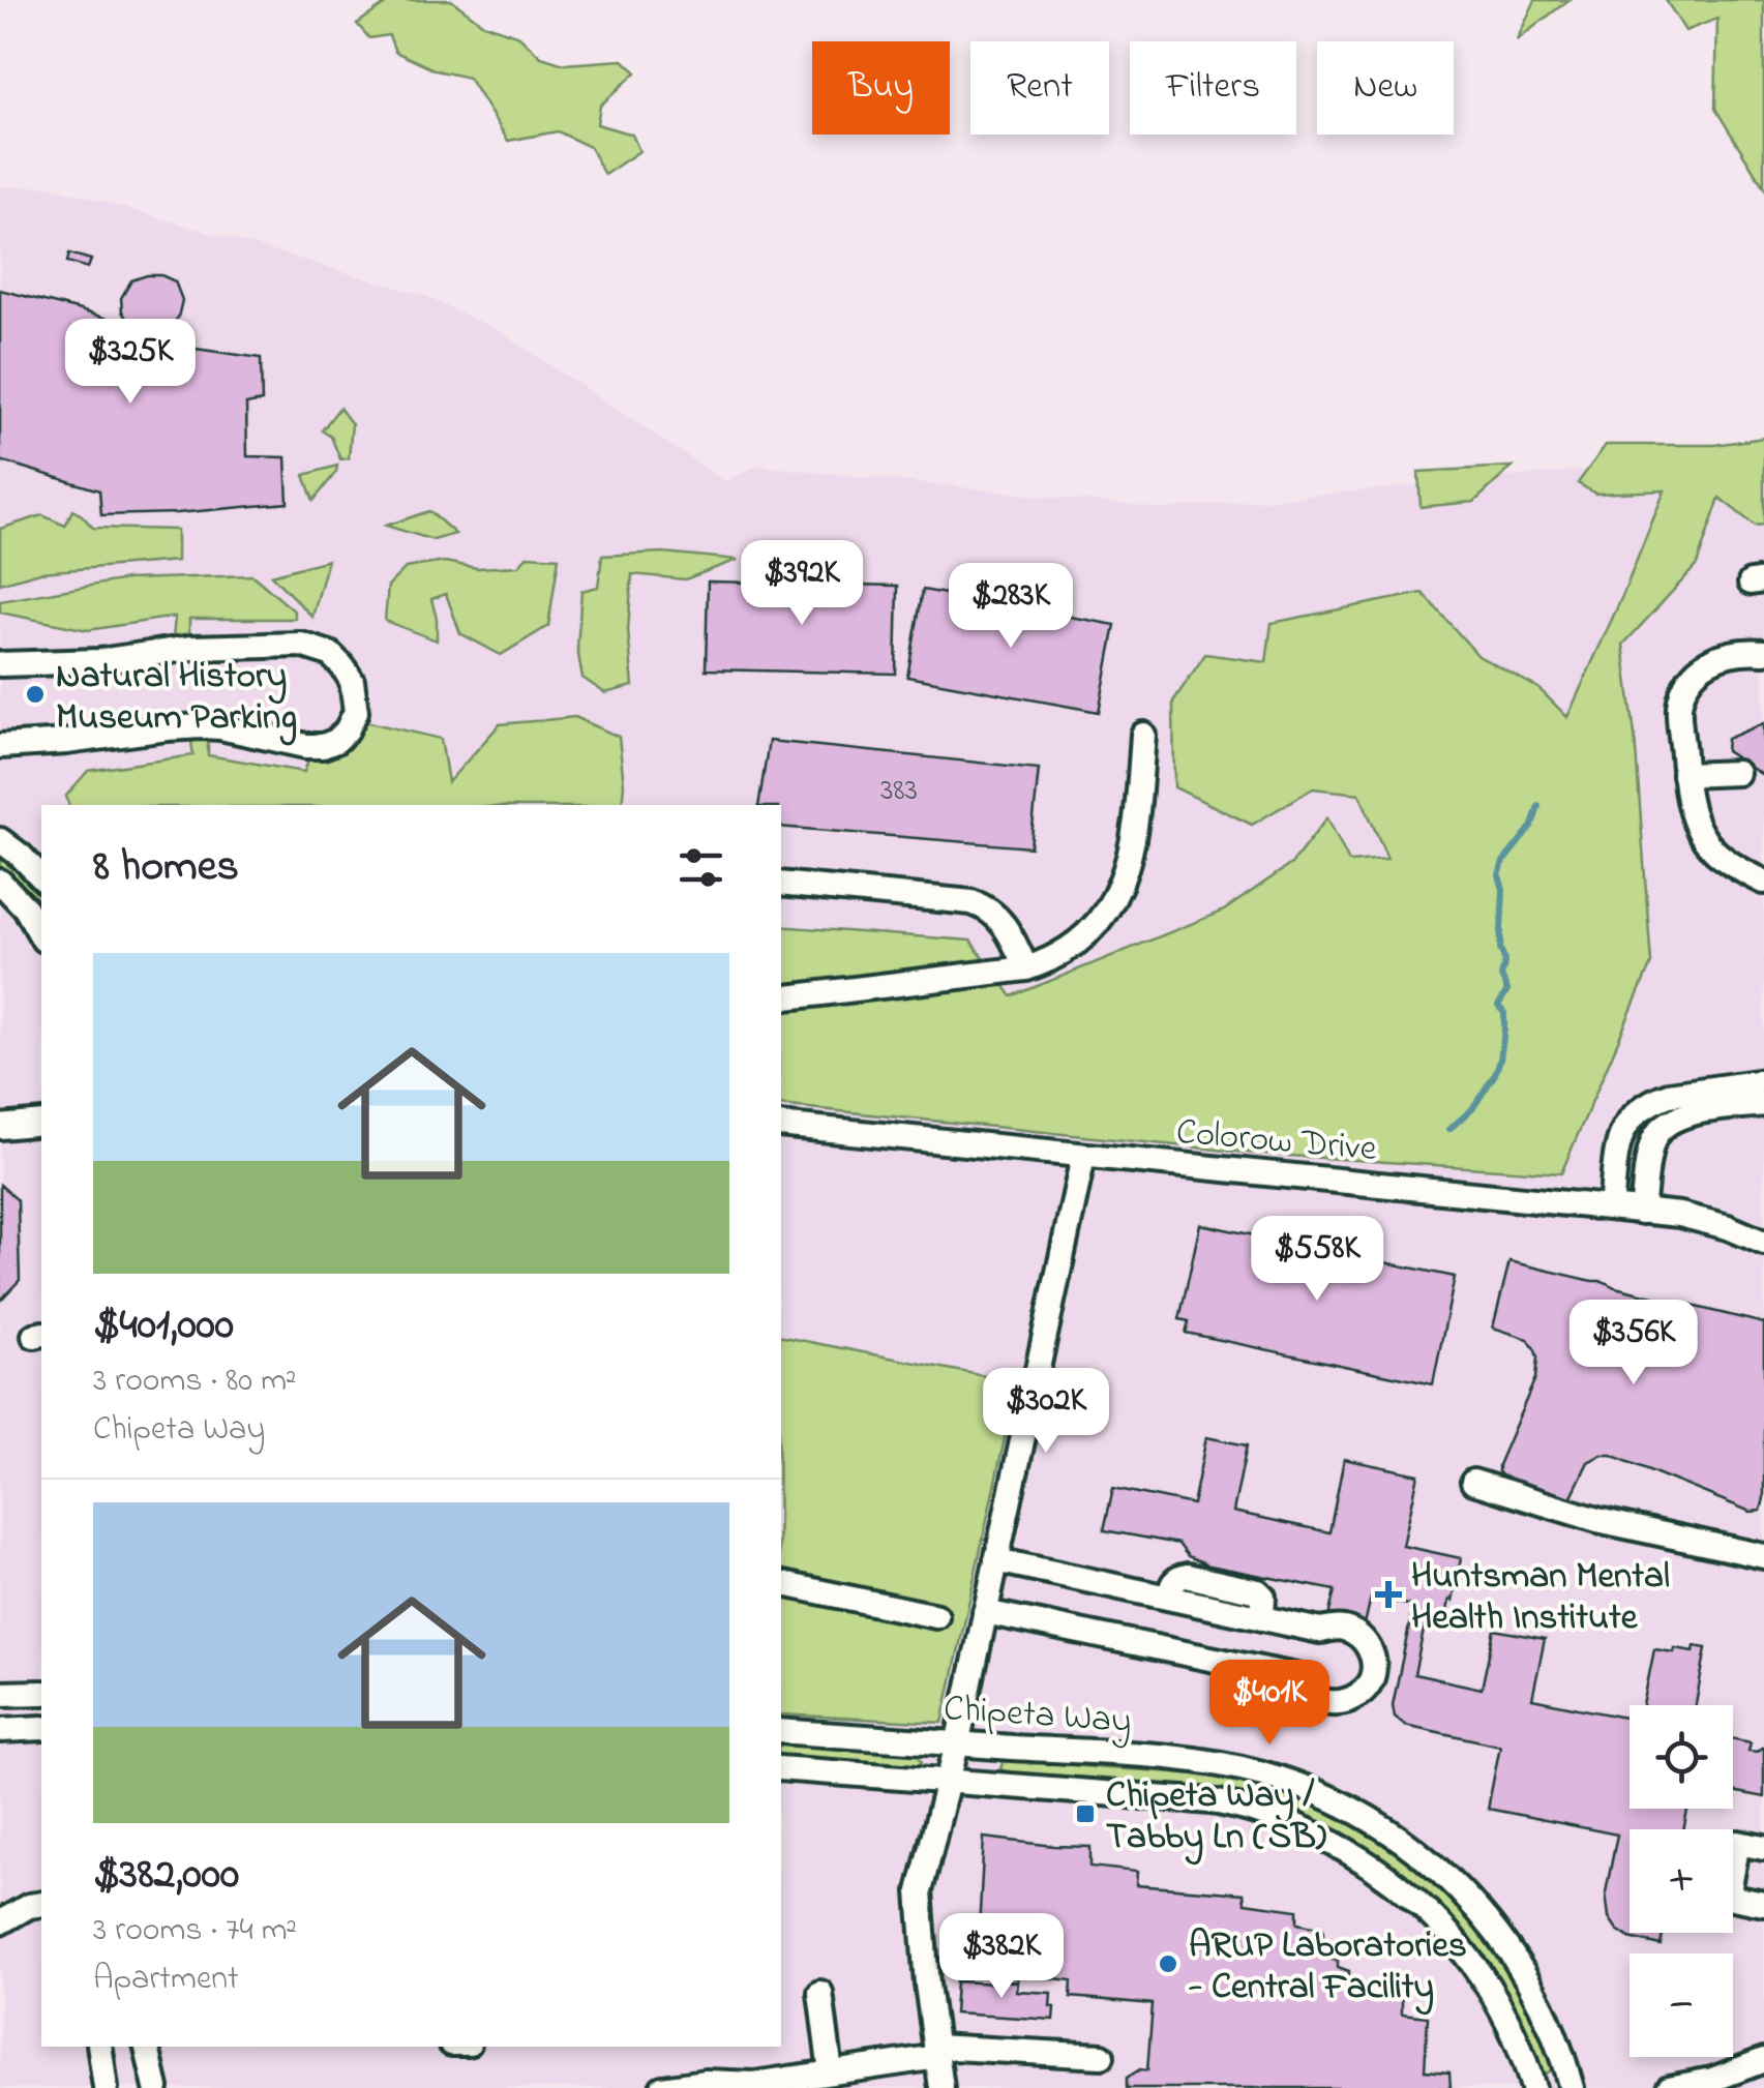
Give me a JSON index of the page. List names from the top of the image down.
{
  "streets": {
    "street": ["Colorow Drive", "Chipeta Way"]
  },
  "places": {
    "other": ["Natural History Museum Parking", "ARUP Laboratories - Central Facility"],
    "health": ["Huntsman Mental Health Institute"],
    "transit": ["Chipeta Way / Tabby Ln (SB)"]
  },
  "house_numbers": ["383"],
  "page": {
    "chip": [
      "Buy",
      "Rent",
      "Filters",
      "New"
    ],
    "price": [
      "$325K",
      "$392K",
      "$283K",
      "$558K",
      "$356K",
      "$302K",
      "$401K",
      "$382K"
    ],
    "heading": "8 homes",
    "list": [
      {
        "name": "$401,000",
        "note": "3 rooms · 80 m² · Chipeta Way"
      },
      {
        "name": "$382,000",
        "note": "3 rooms · 74 m² · Apartment"
      }
    ],
    "map_buttons": ["+", "−"]
  }
}
